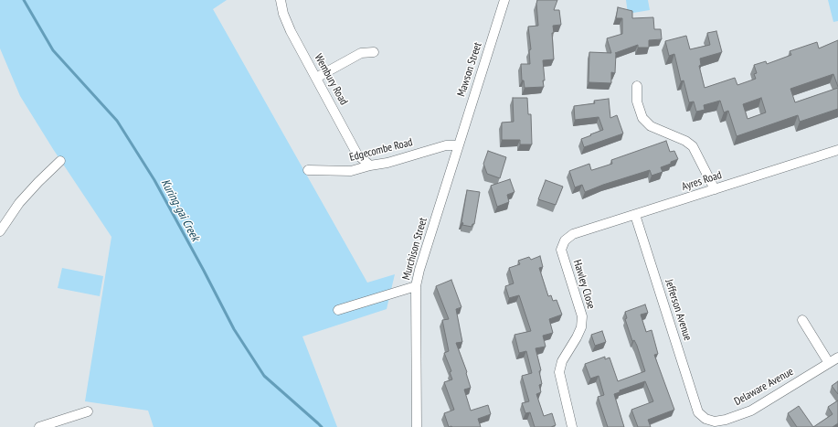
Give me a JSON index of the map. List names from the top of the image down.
{
  "streets": {
    "street": [
      "Mawson Street",
      "Wembury Road",
      "Edgecombe Road",
      "Ayres Road",
      "Murchison Street",
      "Hawley Close",
      "Jefferson Avenue",
      "Delaware Avenue"
    ]
  },
  "crossings": [
    ["Mawson Street", "Edgecombe Road"],
    ["Mawson Street", "Murchison Street"],
    ["Wembury Road", "Edgecombe Road"],
    ["Edgecombe Road", "Murchison Street"],
    ["Ayres Road", "Hawley Close"],
    ["Ayres Road", "Jefferson Avenue"],
    ["Jefferson Avenue", "Delaware Avenue"]
  ],
  "water": ["Kuring-gai Creek"]
}
